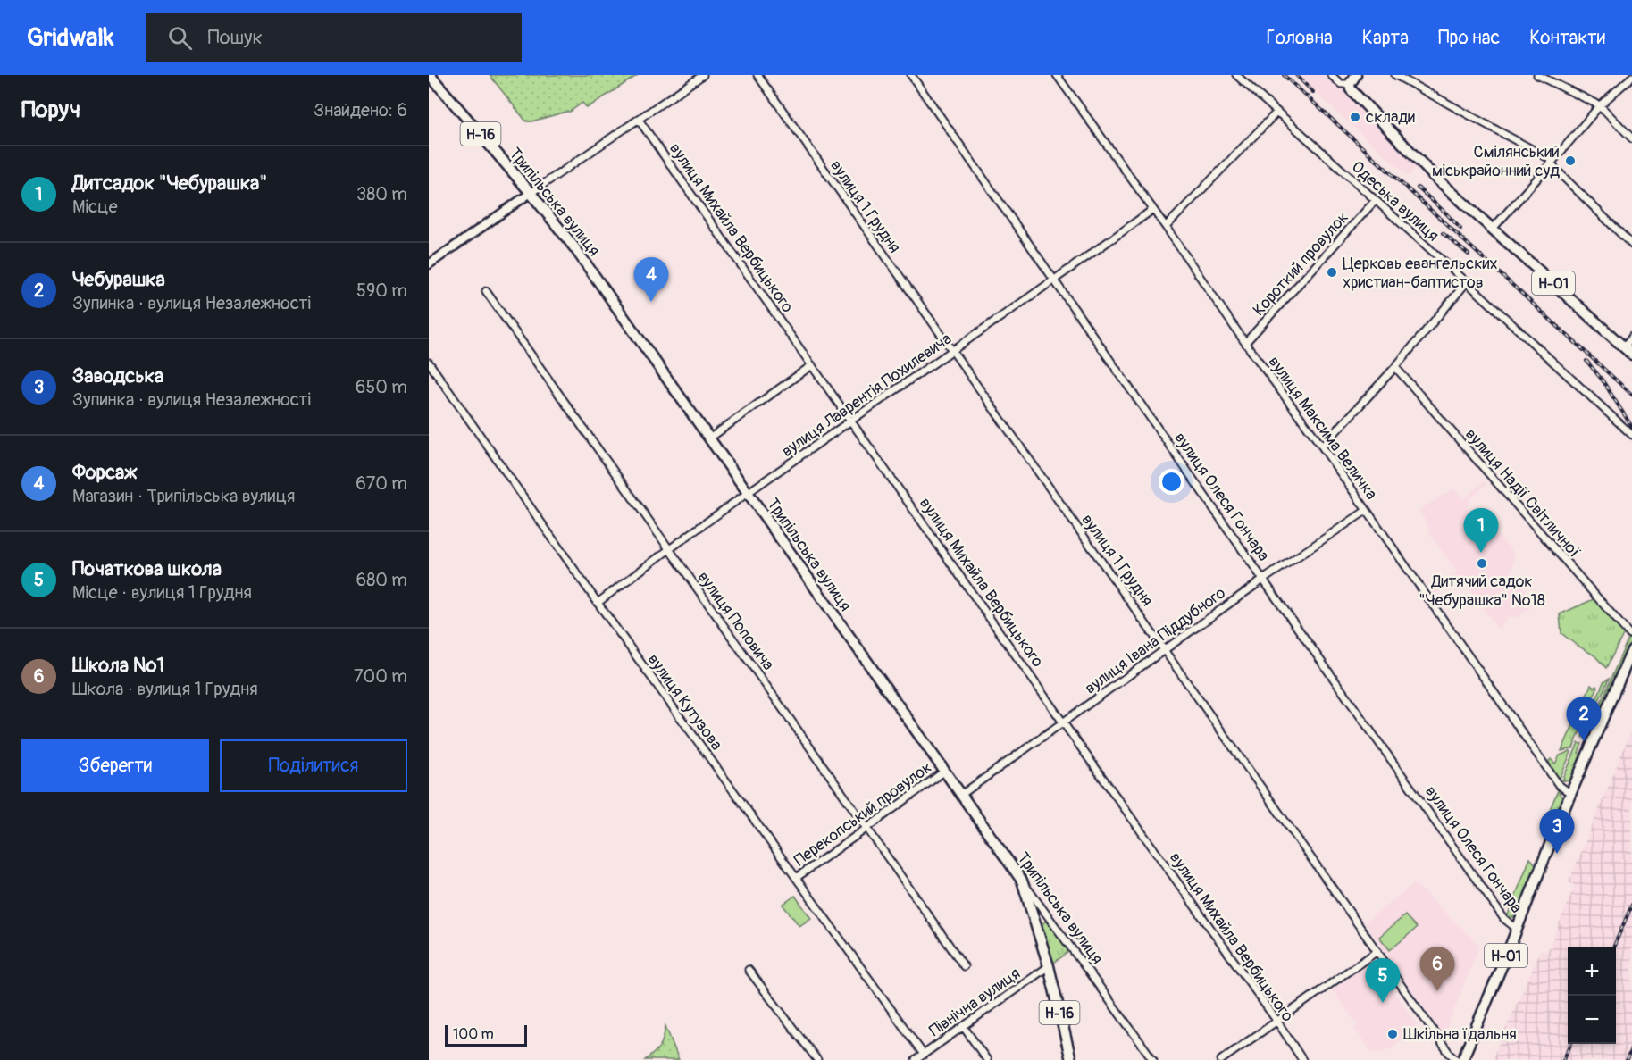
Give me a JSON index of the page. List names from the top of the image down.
{
  "streets": {
    "main road": ["Н-16", "Трипільська вулиця", "Н-01"],
    "street": [
      "Одеська вулиця",
      "вулиця 1 Грудня",
      "вулиця Михайла Вербицького",
      "Короткий провулок",
      "вулиця Лаврентія Похилевича",
      "вулиця Максима Величка",
      "вулиця Надії Світличної",
      "вулиця Олеся Гончара",
      "вулиця Поповича",
      "вулиця Івана Піддубного",
      "вулиця Кутузова",
      "Перекопський провулок",
      "Північна вулиця"
    ]
  },
  "crossings": [
    ["Н-16", "Північна вулиця"],
    ["Одеська вулиця", "Короткий провулок"],
    ["Трипільська вулиця", "вулиця Лаврентія Похилевича"],
    ["Трипільська вулиця", "вулиця Івана Піддубного"],
    ["Трипільська вулиця", "Перекопський провулок"],
    ["вулиця 1 Грудня", "вулиця Лаврентія Похилевича"],
    ["вулиця 1 Грудня", "вулиця Івана Піддубного"],
    ["вулиця Михайла Вербицького", "вулиця Лаврентія Похилевича"],
    ["вулиця Михайла Вербицького", "вулиця Івана Піддубного"],
    ["Короткий провулок", "вулиця Максима Величка"],
    ["Н-01", "вулиця Максима Величка"],
    ["Н-01", "вулиця Олеся Гончара"],
    ["вулиця Лаврентія Похилевича", "вулиця Максима Величка"],
    ["вулиця Лаврентія Похилевича", "вулиця Олеся Гончара"],
    ["вулиця Лаврентія Похилевича", "вулиця Поповича"],
    ["вулиця Лаврентія Похилевича", "вулиця Кутузова"],
    ["вулиця Максима Величка", "вулиця Івана Піддубного"],
    ["вулиця Олеся Гончара", "вулиця Івана Піддубного"],
    ["вулиця Поповича", "Перекопський провулок"],
    ["вулиця Кутузова", "Перекопський провулок"],
    ["вулиця Кутузова", "Північна вулиця"]
  ],
  "places": [
    "склади",
    "Смілянський міськрайонний суд",
    "Церковь евангельских христиан-баптистов",
    "Дитячий садок \"Чебурашка\" №18",
    "Шкільна їдальня"
  ],
  "scale_bar": "100 m",
  "page": {
    "header": "Gridwalk",
    "search": "Пошук",
    "nav": [
      "Головна",
      "Карта",
      "Про нас",
      "Контакти"
    ],
    "heading": ["Поруч", "Знайдено: 6"],
    "list": [
      {
        "mark": "1",
        "name": "Дитсадок \"Чебурашка\"",
        "note": "Місце",
        "value": "380 m"
      },
      {
        "mark": "2",
        "name": "Чебурашка",
        "note": "Зупинка · вулиця Незалежності",
        "value": "590 m"
      },
      {
        "mark": "3",
        "name": "Заводська",
        "note": "Зупинка · вулиця Незалежності",
        "value": "650 m"
      },
      {
        "mark": "4",
        "name": "Форсаж",
        "note": "Магазин · Трипільська вулиця",
        "value": "670 m"
      },
      {
        "mark": "5",
        "name": "Початкова школа",
        "note": "Місце · вулиця 1 Грудня",
        "value": "680 m"
      },
      {
        "mark": "6",
        "name": "Школа №1",
        "note": "Школа · вулиця 1 Грудня",
        "value": "700 m"
      }
    ],
    "pins": [
      "4",
      "1",
      "2",
      "3",
      "6",
      "5"
    ],
    "buttons": ["Зберегти", "Поділитися"],
    "map_buttons": ["+", "−"],
    "scale": "100 m"
  }
}
